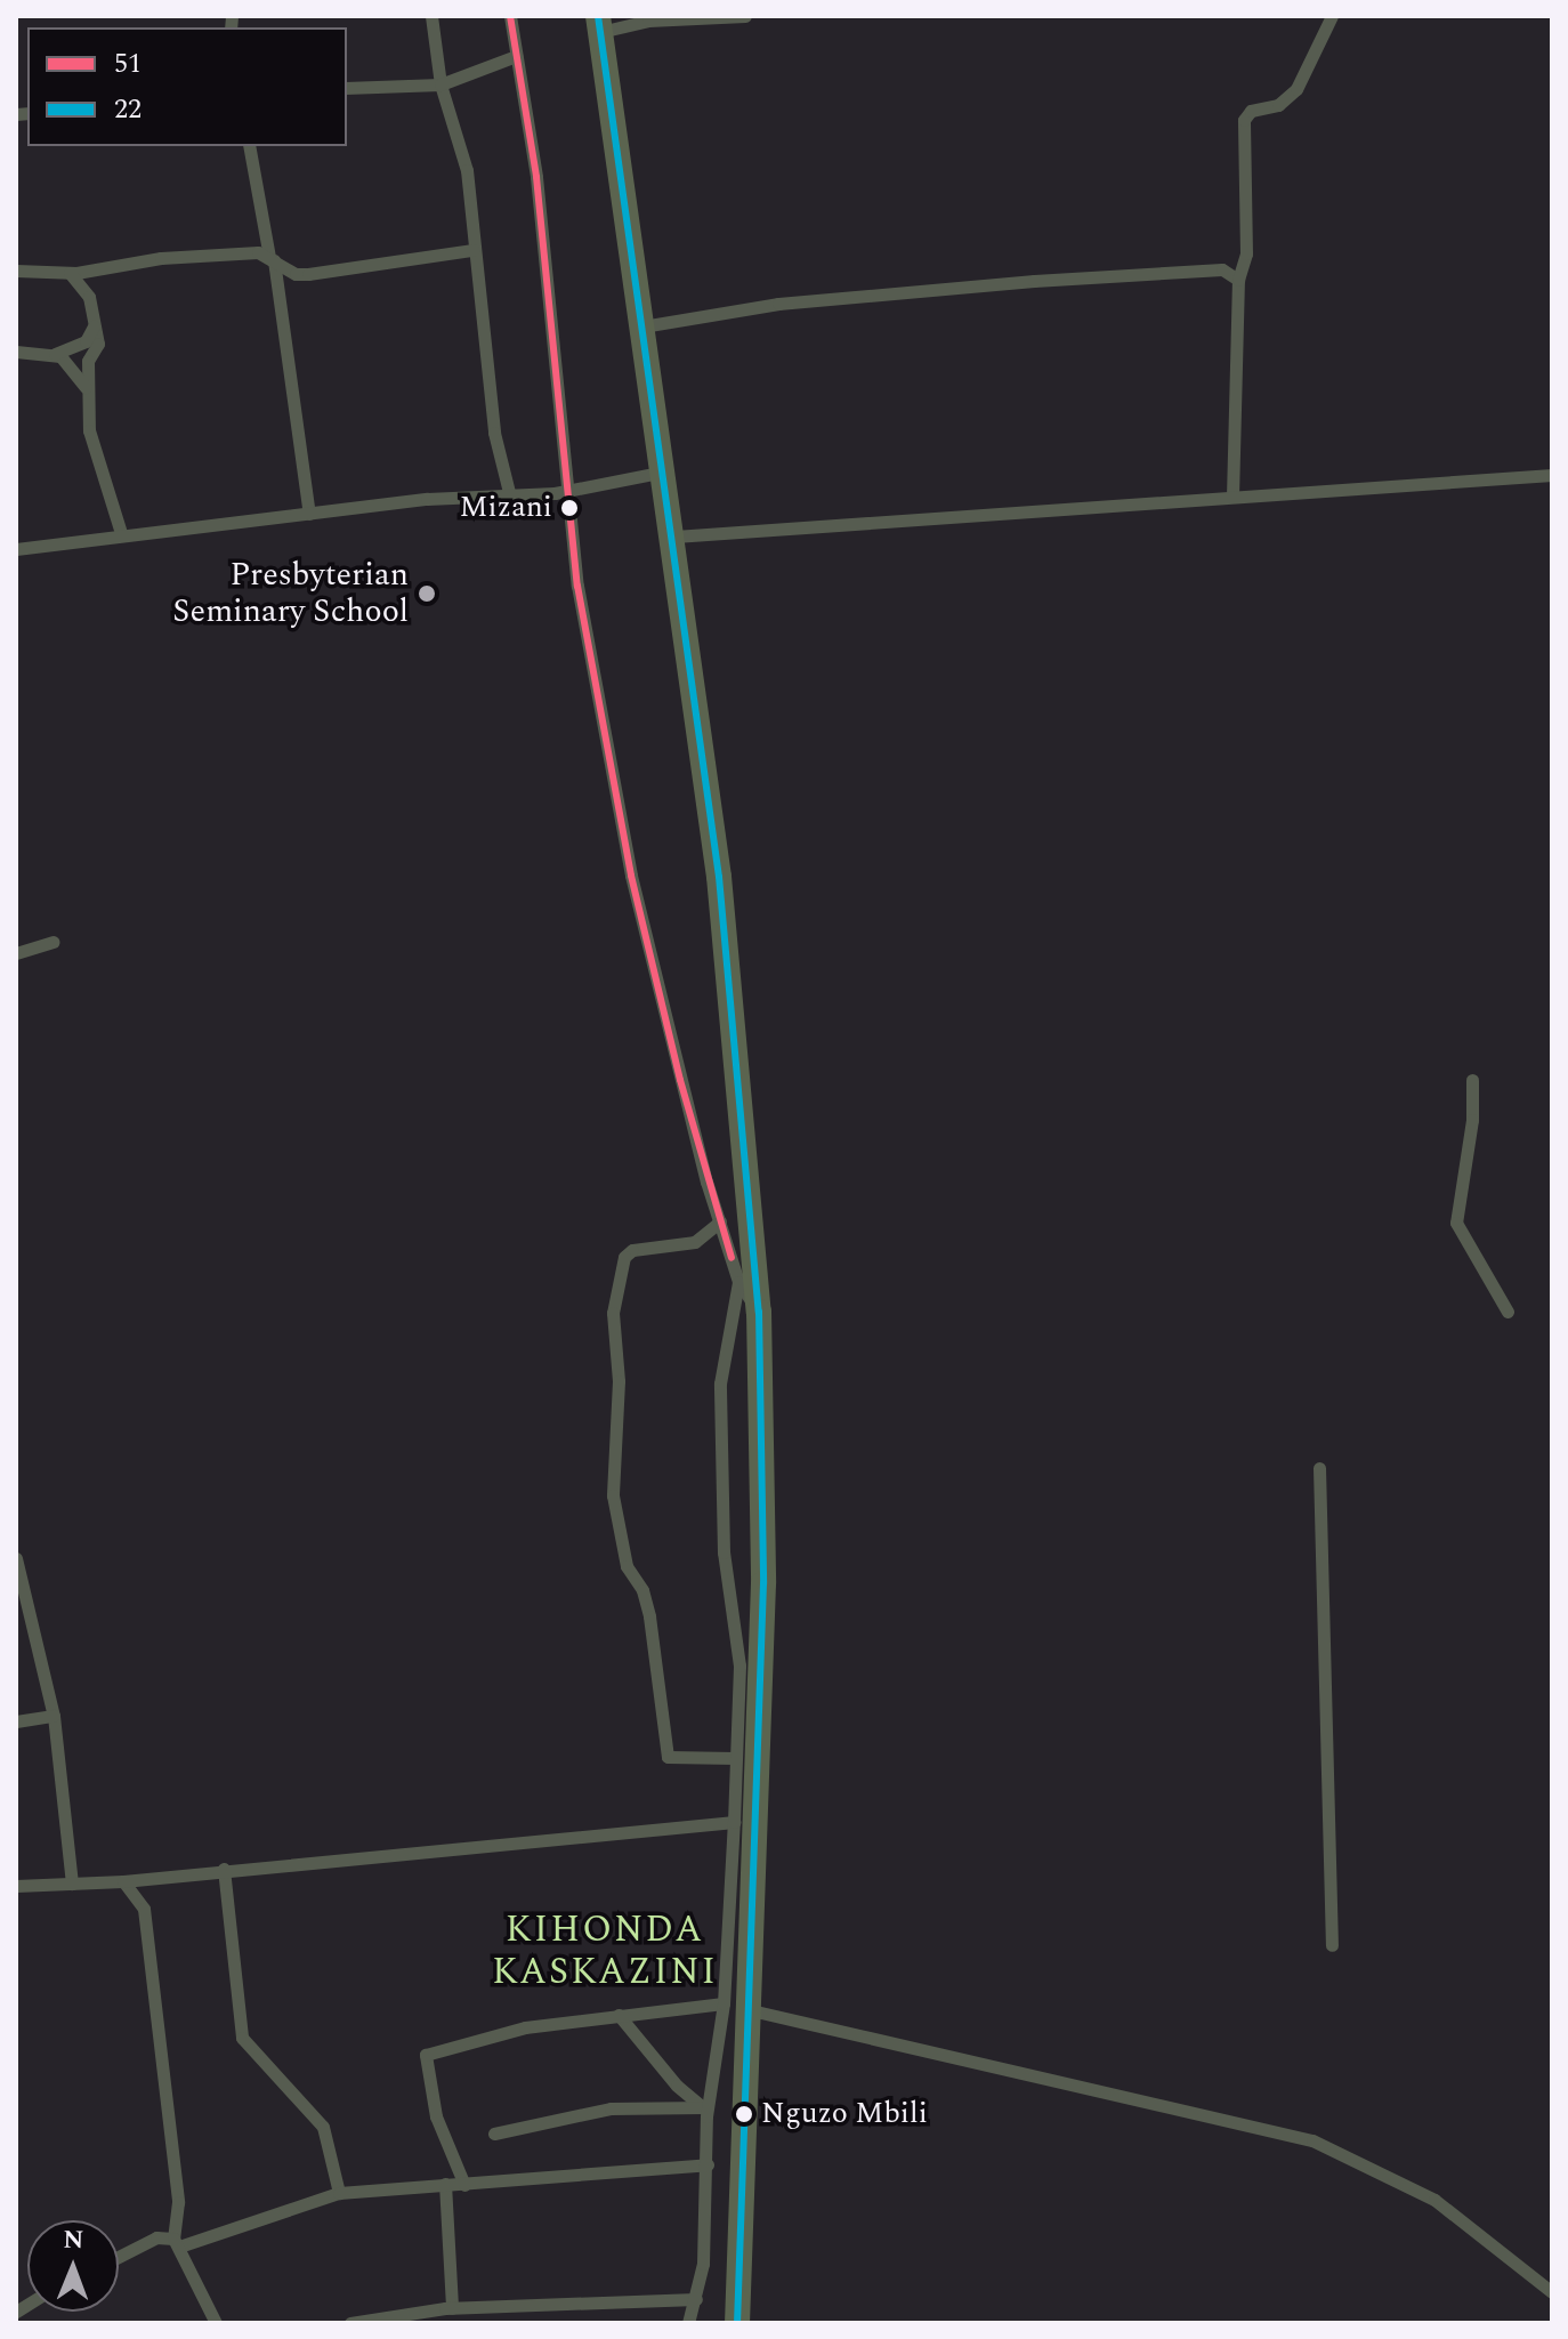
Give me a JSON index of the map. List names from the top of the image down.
{
  "districts": ["KIHONDA KASKAZINI"],
  "places": ["Mizani", "Presbyterian Seminary School", "Nguzo Mbili"],
  "lines": ["transit line 51", "transit line 22"],
  "legend": ["51", "22"],
  "north": "top"
}
